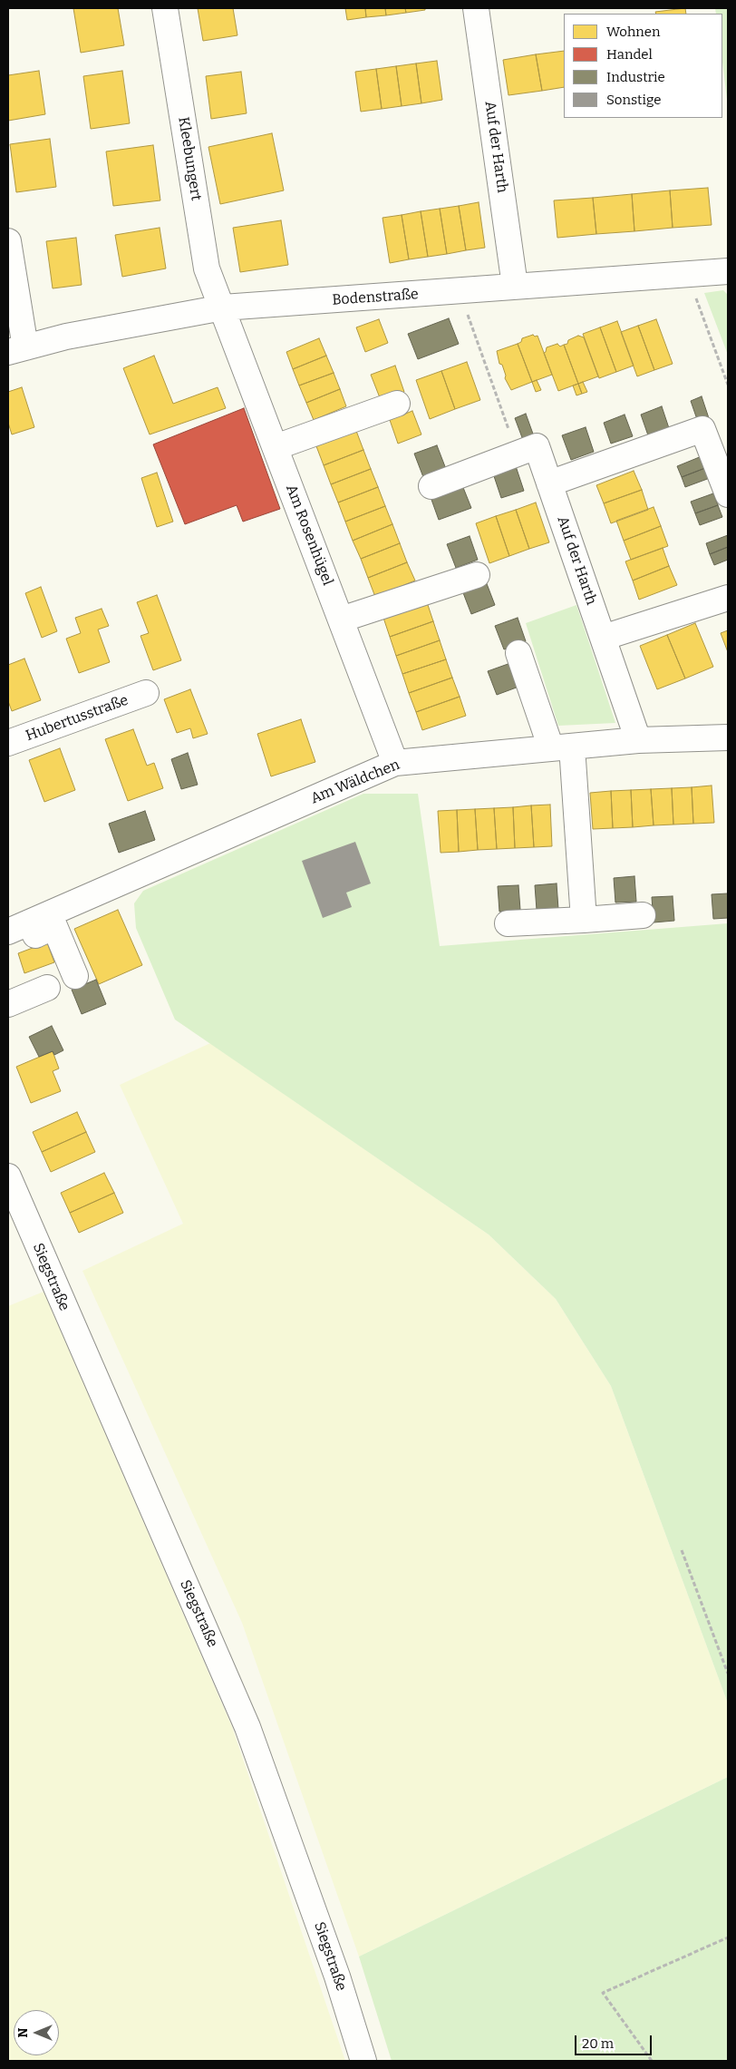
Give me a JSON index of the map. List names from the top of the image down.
{
  "streets": {
    "street": [
      "Auf der Harth",
      "Kleebungert",
      "Bodenstraße",
      "Am Rosenhügel",
      "Hubertusstraße",
      "Am Wäldchen",
      "Siegstraße"
    ]
  },
  "crossings": [
    ["Auf der Harth", "Bodenstraße"],
    ["Auf der Harth", "Am Wäldchen"],
    ["Kleebungert", "Bodenstraße"],
    ["Kleebungert", "Am Rosenhügel"],
    ["Bodenstraße", "Am Rosenhügel"],
    ["Am Rosenhügel", "Am Wäldchen"]
  ],
  "legend": [
    "Wohnen",
    "Handel",
    "Industrie",
    "Sonstige"
  ],
  "scale_bar": "20 m",
  "north": "left"
}
